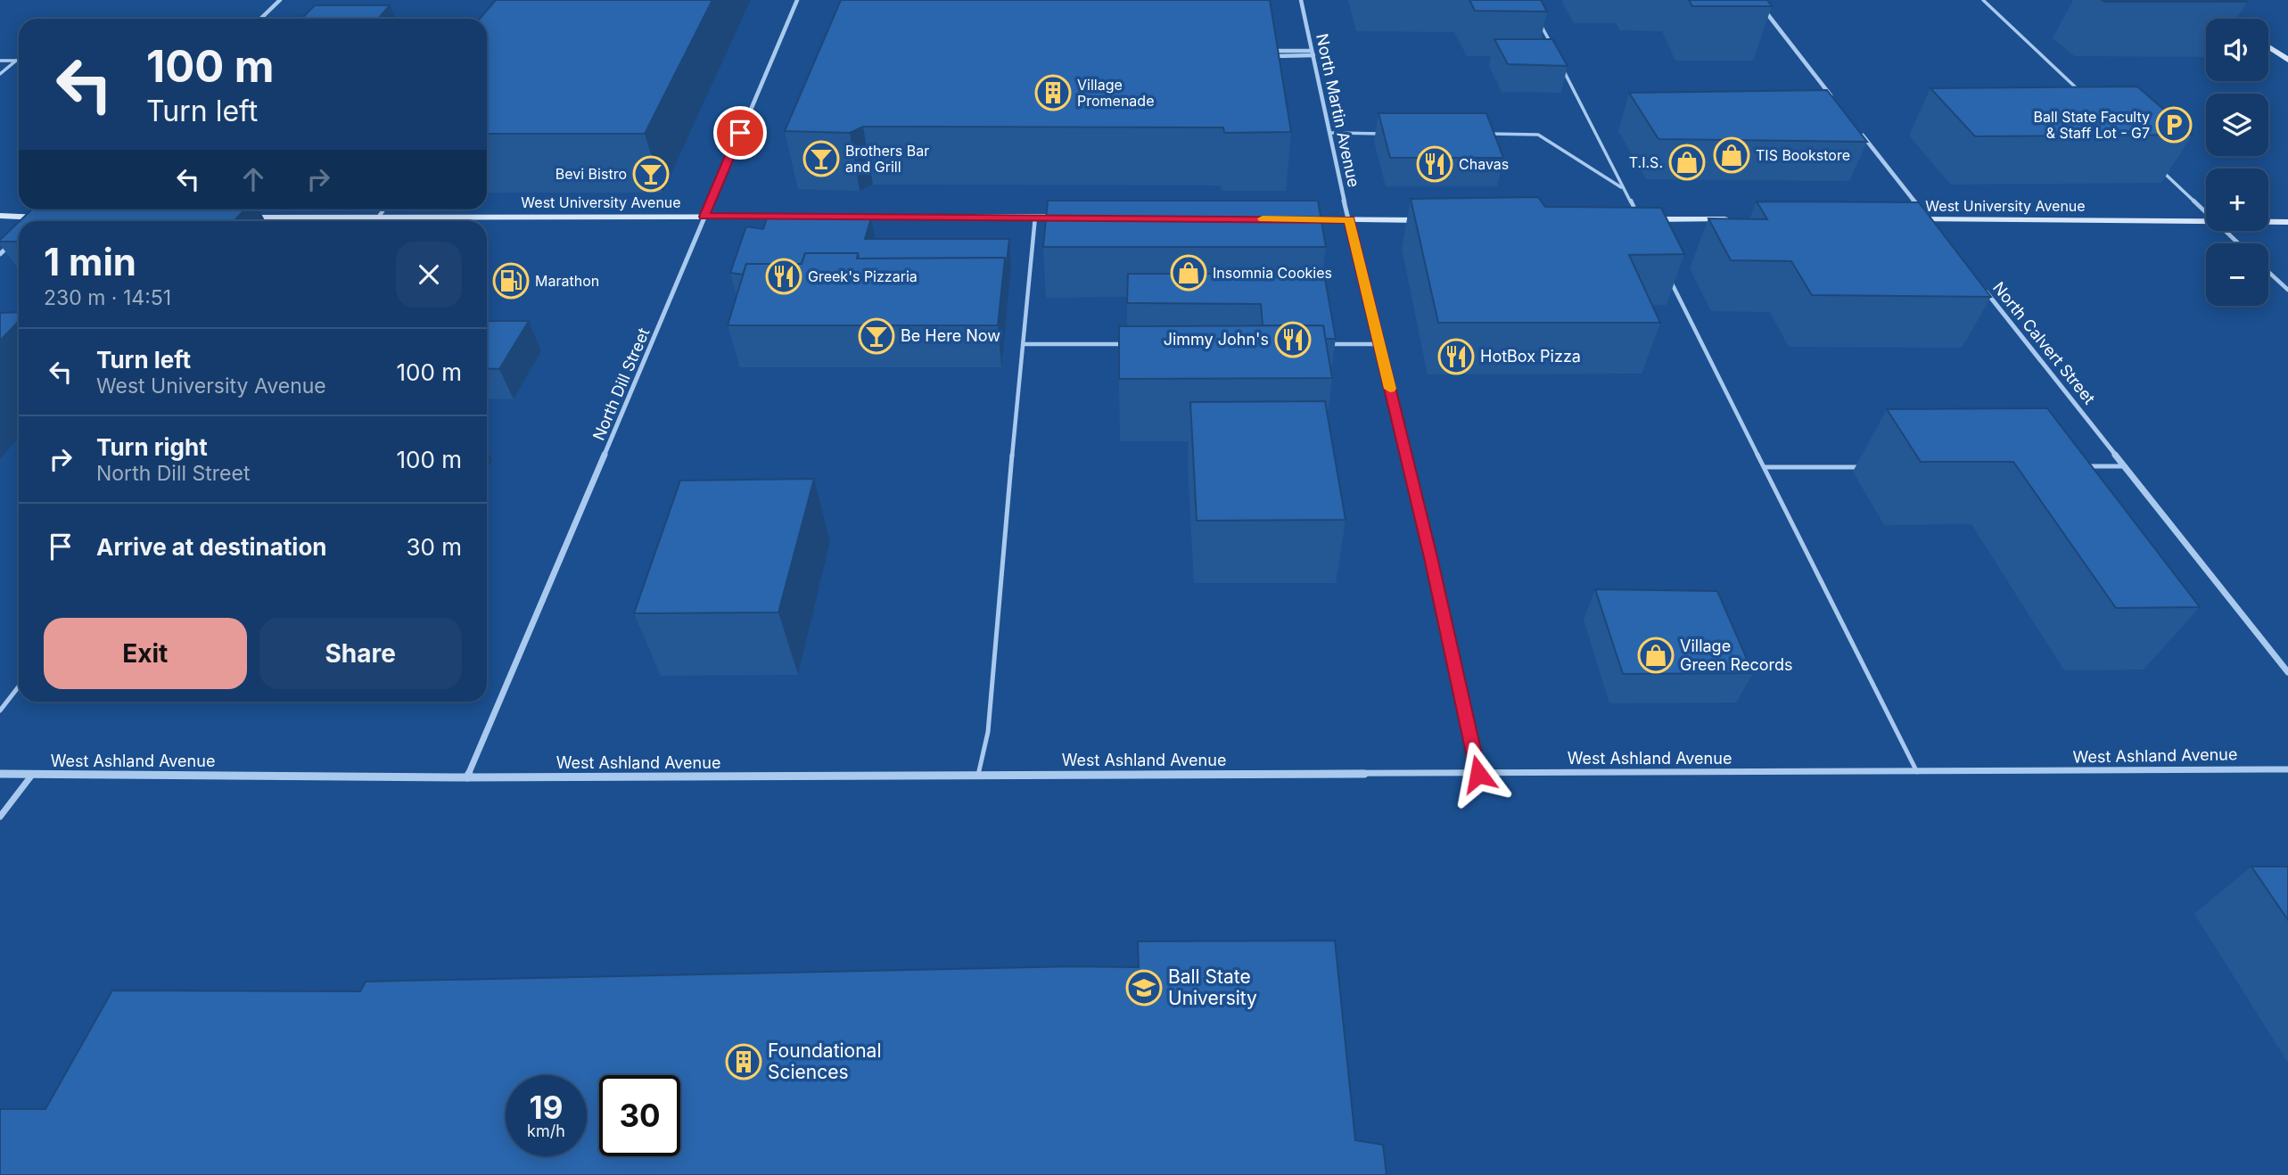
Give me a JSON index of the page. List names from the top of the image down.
{
  "streets": {
    "street": [
      "North Martin Avenue",
      "West University Avenue",
      "North Calvert Street",
      "North Dill Street",
      "West Ashland Avenue"
    ]
  },
  "crossings": [
    ["North Martin Avenue", "West Ashland Avenue"],
    ["West University Avenue", "North Dill Street"],
    ["North Dill Street", "West Ashland Avenue"]
  ],
  "places": {
    "building": ["Village Promenade", "Foundational Sciences"],
    "parking": ["Ball State Faculty & Staff Lot - G7"],
    "shop": [
      "TIS Bookstore",
      "T.I.S.",
      "Insomnia Cookies",
      "Village Green Records"
    ],
    "bar": ["Brothers Bar and Grill", "Bevi Bistro", "Be Here Now"],
    "restaurant": [
      "Chavas",
      "Greek's Pizzaria",
      "Jimmy John's",
      "HotBox Pizza"
    ],
    "fuel station": ["Marathon"],
    "school or university": ["Ball State University"]
  },
  "page": {
    "map_buttons": ["+", "−"],
    "turn": ["100 m", "Turn left"],
    "heading": ["1 min", "230 m · 14:51"],
    "list": [
      {
        "name": "Turn left",
        "note": "West University Avenue",
        "value": "100 m"
      },
      {
        "name": "Turn right",
        "note": "North Dill Street",
        "value": "100 m"
      },
      {
        "name": "Arrive at destination",
        "value": "30 m"
      }
    ],
    "buttons": ["Exit", "Share"],
    "speed": "19 km/h",
    "limit": "30"
  }
}
